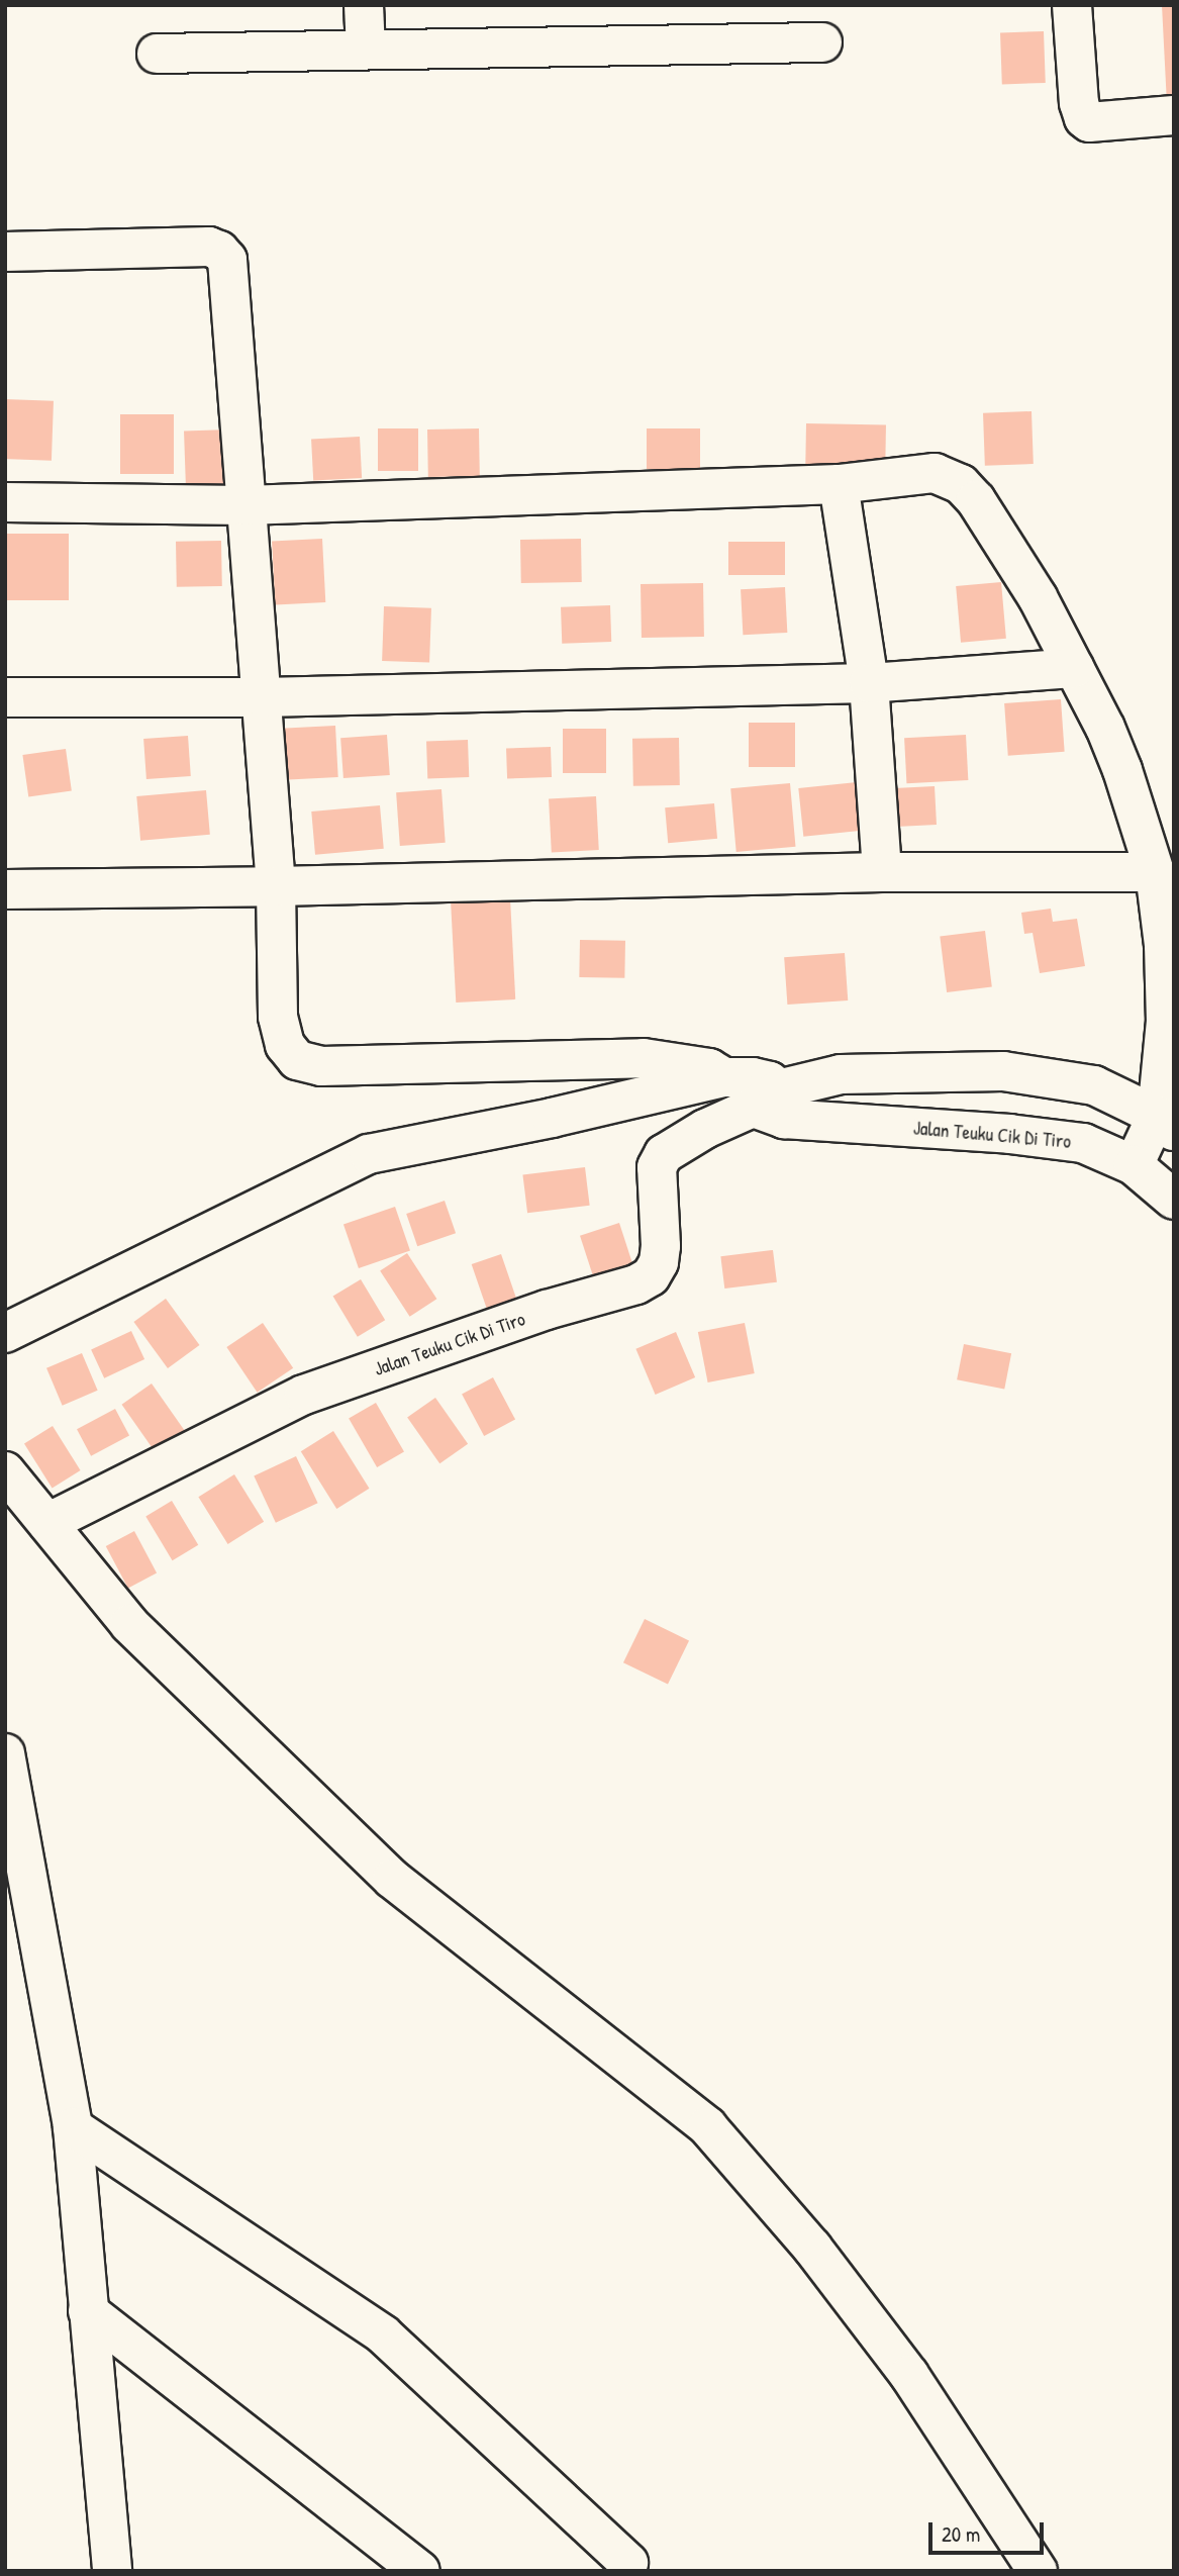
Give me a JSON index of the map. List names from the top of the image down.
{
  "streets": {
    "street": ["Jalan Teuku Cik Di Tiro"]
  },
  "scale_bar": "20 m"
}
